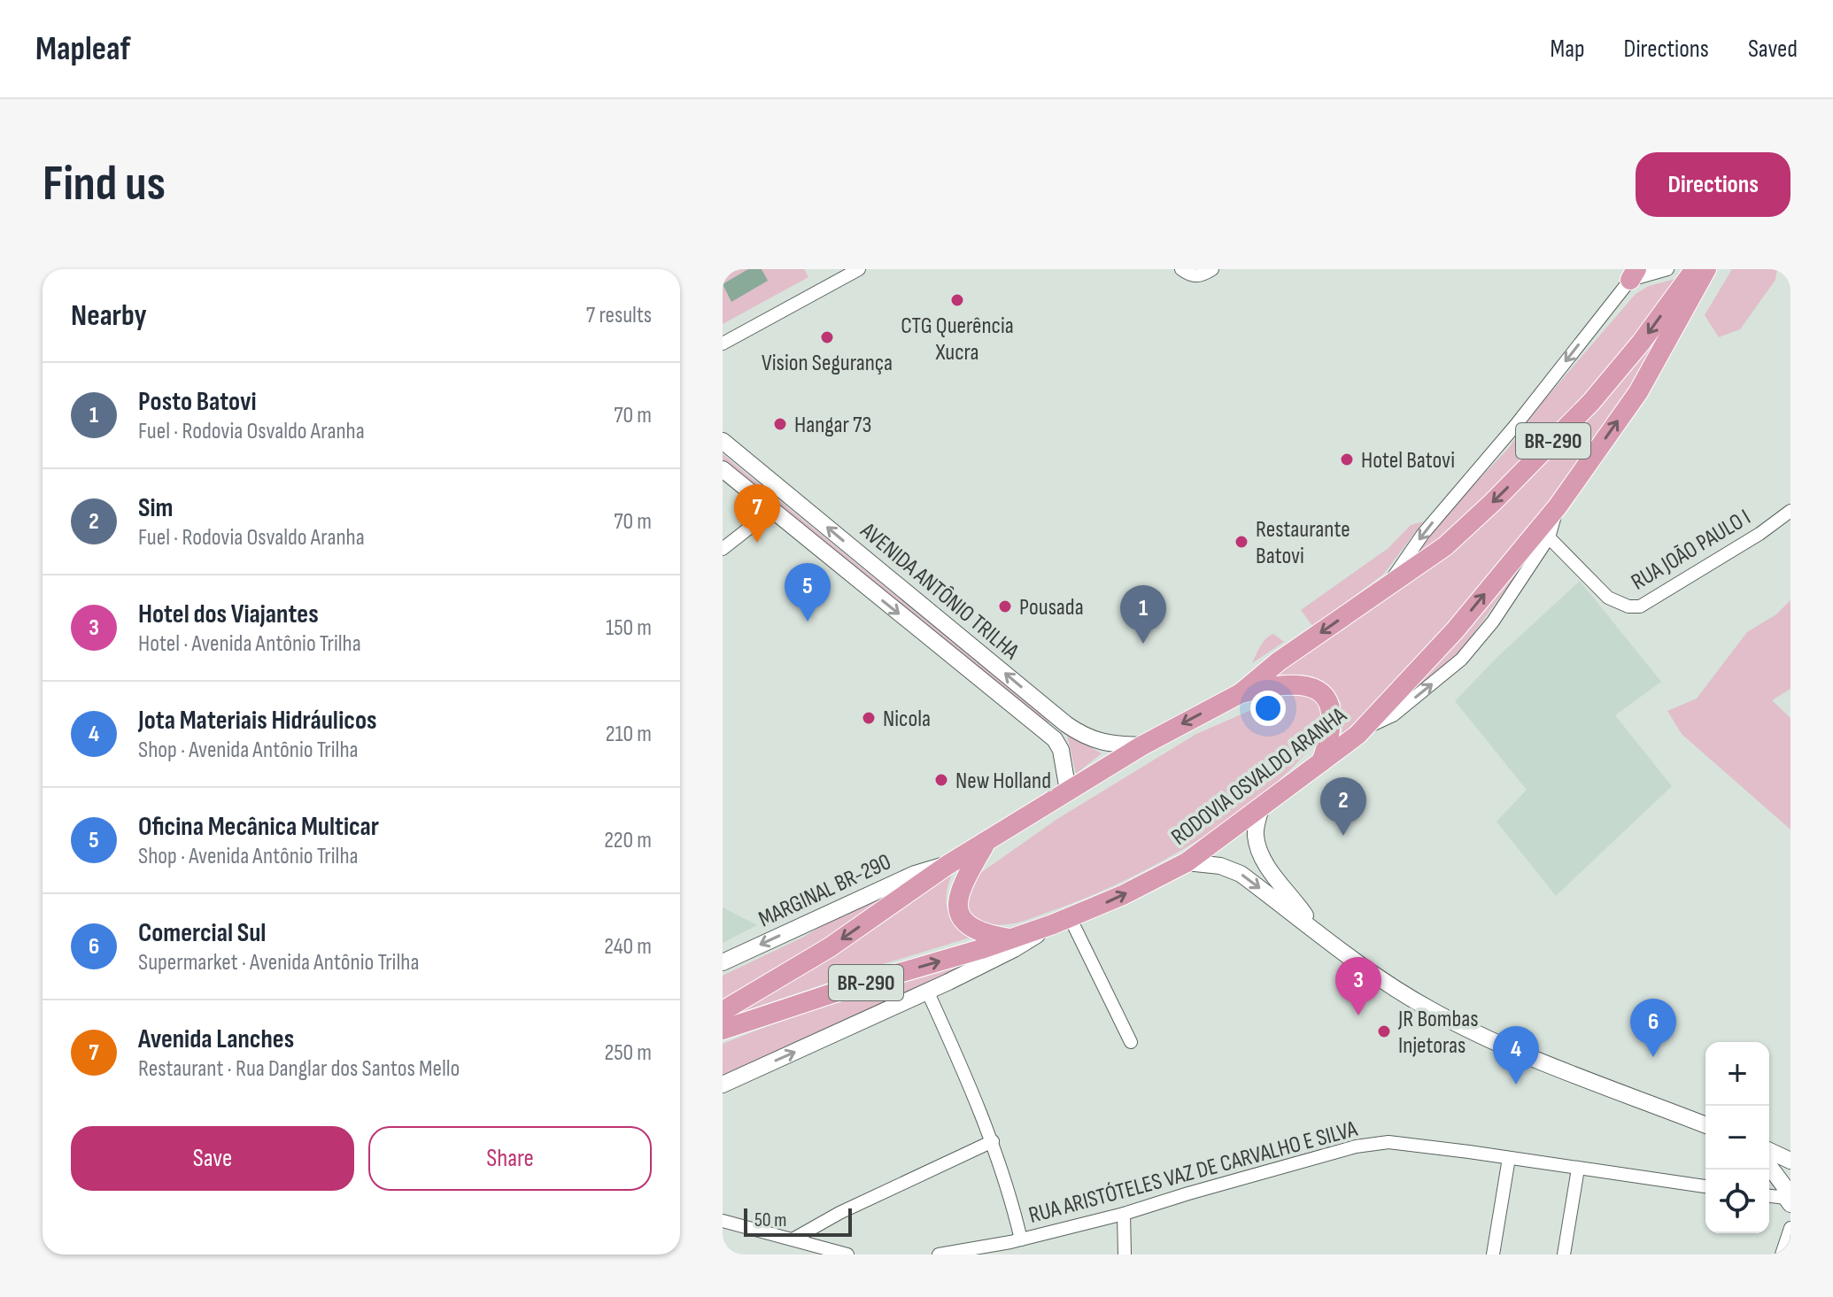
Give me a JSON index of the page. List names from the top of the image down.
{
  "streets": {
    "highway": ["BR-290", "RODOVIA OSVALDO ARANHA"],
    "main road": ["AVENIDA ANTÔNIO TRILHA", "MARGINAL BR-290"],
    "street": ["RUA JOÃO PAULO I", "RUA ARISTÓTELES VAZ DE CARVALHO E SILVA"]
  },
  "crossings": [
    ["BR-290", "AVENIDA ANTÔNIO TRILHA"],
    ["BR-290", "RODOVIA OSVALDO ARANHA"],
    ["BR-290", "MARGINAL BR-290"]
  ],
  "places": [
    "CTG Querência Xucra",
    "Vision Segurança",
    "Hangar 73",
    "Hotel Batovi",
    "Restaurante Batovi",
    "Pousada",
    "Nicola",
    "New Holland",
    "JR Bombas Injetoras"
  ],
  "scale_bar": "50 m",
  "page": {
    "header": "Mapleaf",
    "nav": ["Map", "Directions", "Saved"],
    "buttons": [
      "Directions",
      ["Save", "Share"]
    ],
    "title": "Find us",
    "heading": ["Nearby", "7 results"],
    "list": [
      {
        "mark": "1",
        "name": "Posto Batovi",
        "note": "Fuel · Rodovia Osvaldo Aranha",
        "value": "70 m"
      },
      {
        "mark": "2",
        "name": "Sim",
        "note": "Fuel · Rodovia Osvaldo Aranha",
        "value": "70 m"
      },
      {
        "mark": "3",
        "name": "Hotel dos Viajantes",
        "note": "Hotel · Avenida Antônio Trilha",
        "value": "150 m"
      },
      {
        "mark": "4",
        "name": "Jota Materiais Hidráulicos",
        "note": "Shop · Avenida Antônio Trilha",
        "value": "210 m"
      },
      {
        "mark": "5",
        "name": "Oficina Mecânica Multicar",
        "note": "Shop · Avenida Antônio Trilha",
        "value": "220 m"
      },
      {
        "mark": "6",
        "name": "Comercial Sul",
        "note": "Supermarket · Avenida Antônio Trilha",
        "value": "240 m"
      },
      {
        "mark": "7",
        "name": "Avenida Lanches",
        "note": "Restaurant · Rua Danglar dos Santos Mello",
        "value": "250 m"
      }
    ],
    "pins": [
      "7",
      "5",
      "1",
      "2",
      "3",
      "6",
      "4"
    ],
    "map_buttons": ["+", "−"],
    "scale": "50 m"
  }
}
